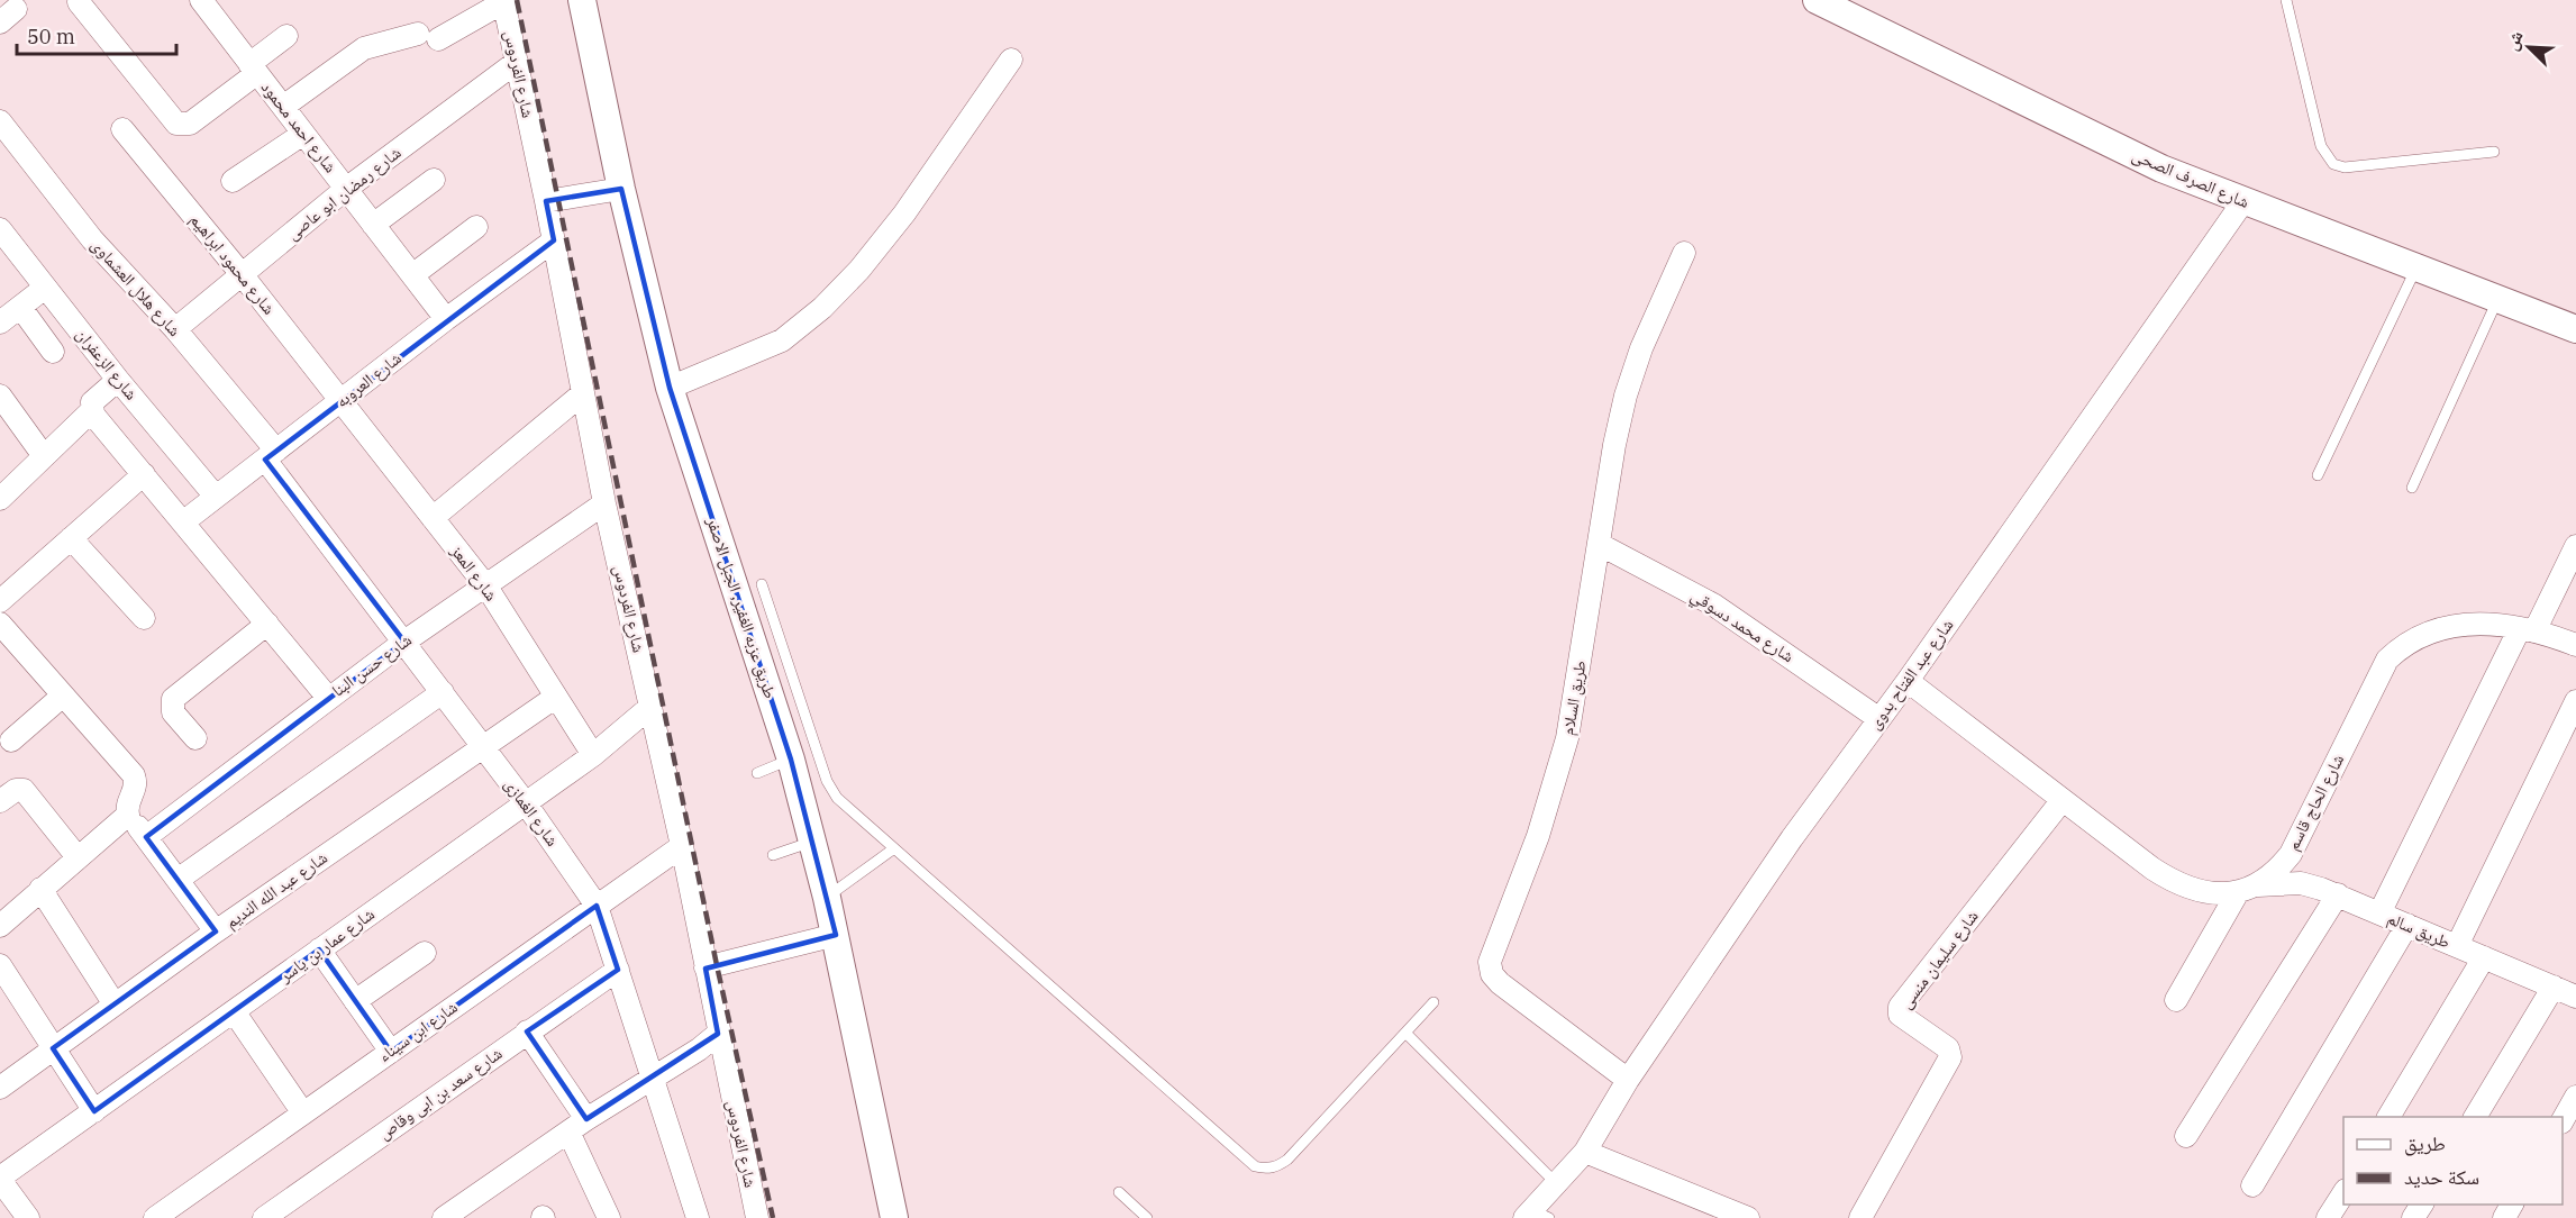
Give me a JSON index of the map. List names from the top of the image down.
{
  "streets": {
    "street": [
      "شارع الفردوس",
      "شارع احمد محمود",
      "شارع الصرف الصحى",
      "شارع رمضان ابو عاصى",
      "شارع محمود ابراهيم",
      "شارع هلال العشماوى",
      "شارع الزعفران",
      "شارع العروبه",
      "شارع المعز",
      "طريق عزبه الغفير, الجبل الاصفر",
      "شارع محمد دسوقي",
      "شارع حسن البنا",
      "شارع عبد الفتاح بدوى",
      "طريق السلام",
      "شارع الحاج قاسم",
      "شارع الغمازى",
      "شارع عبد الله النديم",
      "طريق سالم",
      "شارع عمار بن ياسر",
      "شارع سليمان منسى",
      "شارع ابن سيناء",
      "شارع سعد بن ابى وقاص"
    ]
  },
  "crossings": [
    ["شارع الفردوس", "شارع رمضان ابو عاصى"],
    ["شارع الفردوس", "شارع العروبه"],
    ["شارع الفردوس", "شارع حسن البنا"],
    ["شارع الفردوس", "شارع عمار بن ياسر"],
    ["شارع الفردوس", "شارع ابن سيناء"],
    ["شارع احمد محمود", "شارع رمضان ابو عاصى"],
    ["شارع احمد محمود", "شارع العروبه"],
    ["شارع الصرف الصحى", "شارع عبد الفتاح بدوى"],
    ["شارع رمضان ابو عاصى", "شارع محمود ابراهيم"],
    ["شارع رمضان ابو عاصى", "شارع هلال العشماوى"],
    ["شارع محمود ابراهيم", "شارع العروبه"],
    ["شارع محمود ابراهيم", "شارع المعز"],
    ["شارع هلال العشماوى", "شارع العروبه"],
    ["شارع هلال العشماوى", "شارع الغمازى"],
    ["شارع الزعفران", "شارع العروبه"],
    ["شارع العروبه", "شارع المعز"],
    ["شارع العروبه", "شارع الغمازى"],
    ["شارع المعز", "شارع حسن البنا"],
    ["شارع المعز", "شارع عبد الله النديم"],
    ["شارع المعز", "شارع عمار بن ياسر"],
    ["شارع محمد دسوقي", "شارع عبد الفتاح بدوى"],
    ["شارع محمد دسوقي", "طريق السلام"],
    ["شارع حسن البنا", "شارع الغمازى"],
    ["شارع عبد الفتاح بدوى", "طريق السلام"],
    ["شارع الحاج قاسم", "طريق سالم"],
    ["شارع الغمازى", "شارع عبد الله النديم"],
    ["شارع الغمازى", "شارع عمار بن ياسر"],
    ["شارع الغمازى", "شارع ابن سيناء"],
    ["شارع الغمازى", "شارع سعد بن ابى وقاص"]
  ],
  "legend": ["طريق", "سكة حديد"],
  "scale_bar": "50 m",
  "north": "top left"
}
